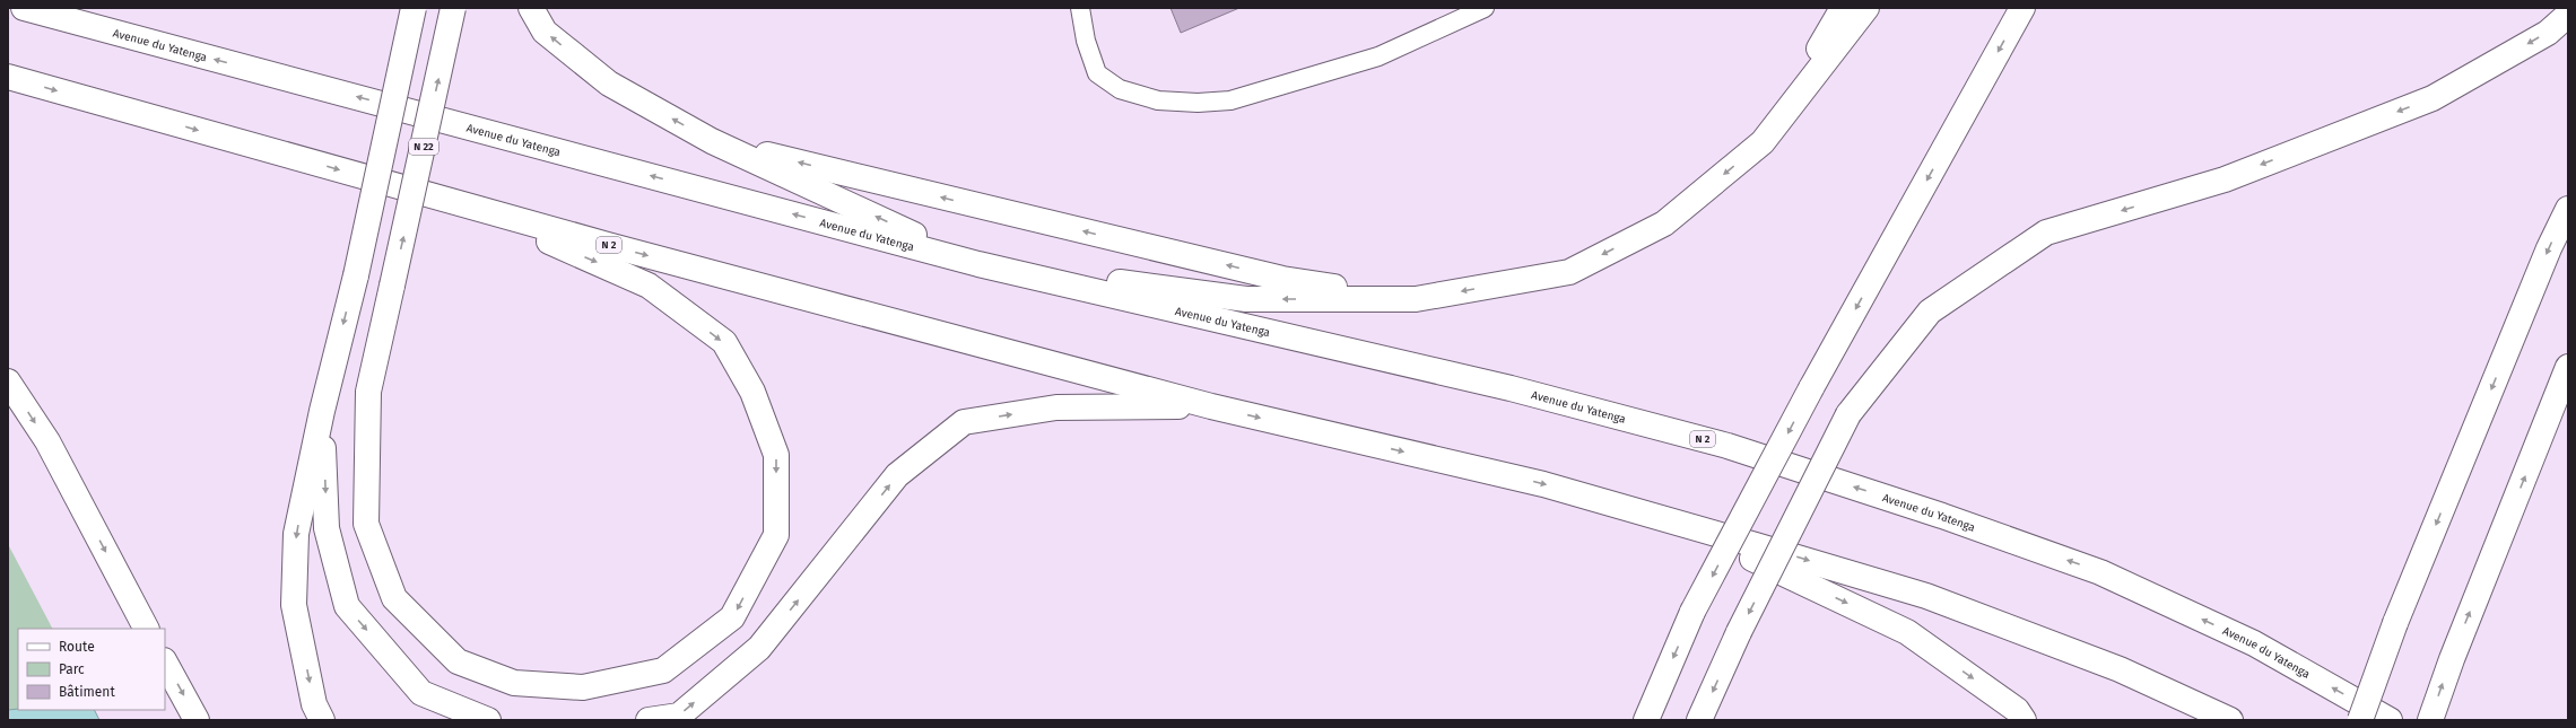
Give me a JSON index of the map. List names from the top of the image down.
{
  "streets": {
    "main road": ["Avenue du Yatenga", "N 22", "N 2"]
  },
  "crossings": [
    ["N 22", "N 2"]
  ],
  "legend": ["Route", "Parc", "Bâtiment"]
}
